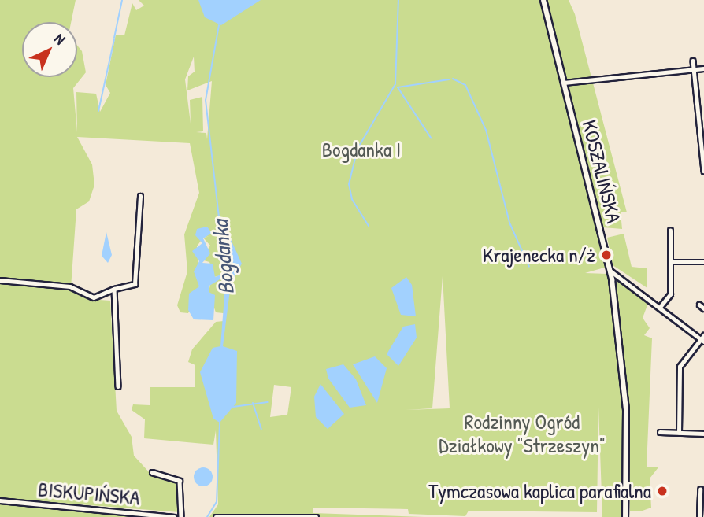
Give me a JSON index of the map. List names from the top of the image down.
{
  "streets": {
    "street": ["KOSZALIŃSKA", "BISKUPIŃSKA"]
  },
  "water": ["Bogdanka"],
  "parks": ["Bogdanka I", "Rodzinny Ogród Działkowy \"Strzeszyn\""],
  "places": ["Krajenecka n/ż", "Tymczasowa kaplica parafialna"],
  "north": "top right"
}
